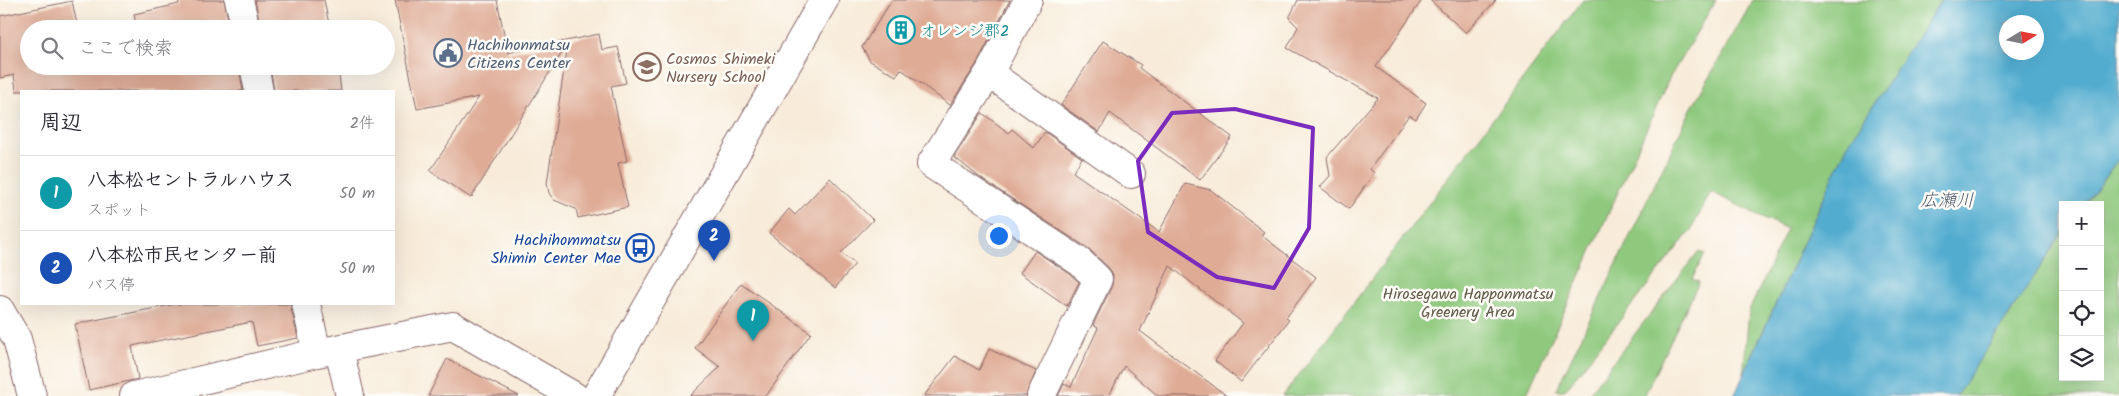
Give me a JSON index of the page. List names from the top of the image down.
{
  "water": ["広瀬川"],
  "parks": ["Hirosegawa Happonmatsu Greenery Area"],
  "places": {
    "building": ["オレンジ郡2"],
    "public building": ["Hachihonmatsu Citizens Center"],
    "school or university": ["Cosmos Shimeki Nursery School"],
    "bus stop": ["Hachihommatsu Shimin Center Mae"]
  },
  "north": "right",
  "page": {
    "search": "ここで検索",
    "heading": ["周辺", "2件"],
    "list": [
      {
        "mark": "1",
        "name": "八本松セントラルハウス",
        "note": "スポット",
        "value": "50 m"
      },
      {
        "mark": "2",
        "name": "八本松市民センター前",
        "note": "バス停",
        "value": "50 m"
      }
    ],
    "map_buttons": ["+", "−"],
    "pins": ["2", "1"]
  }
}
